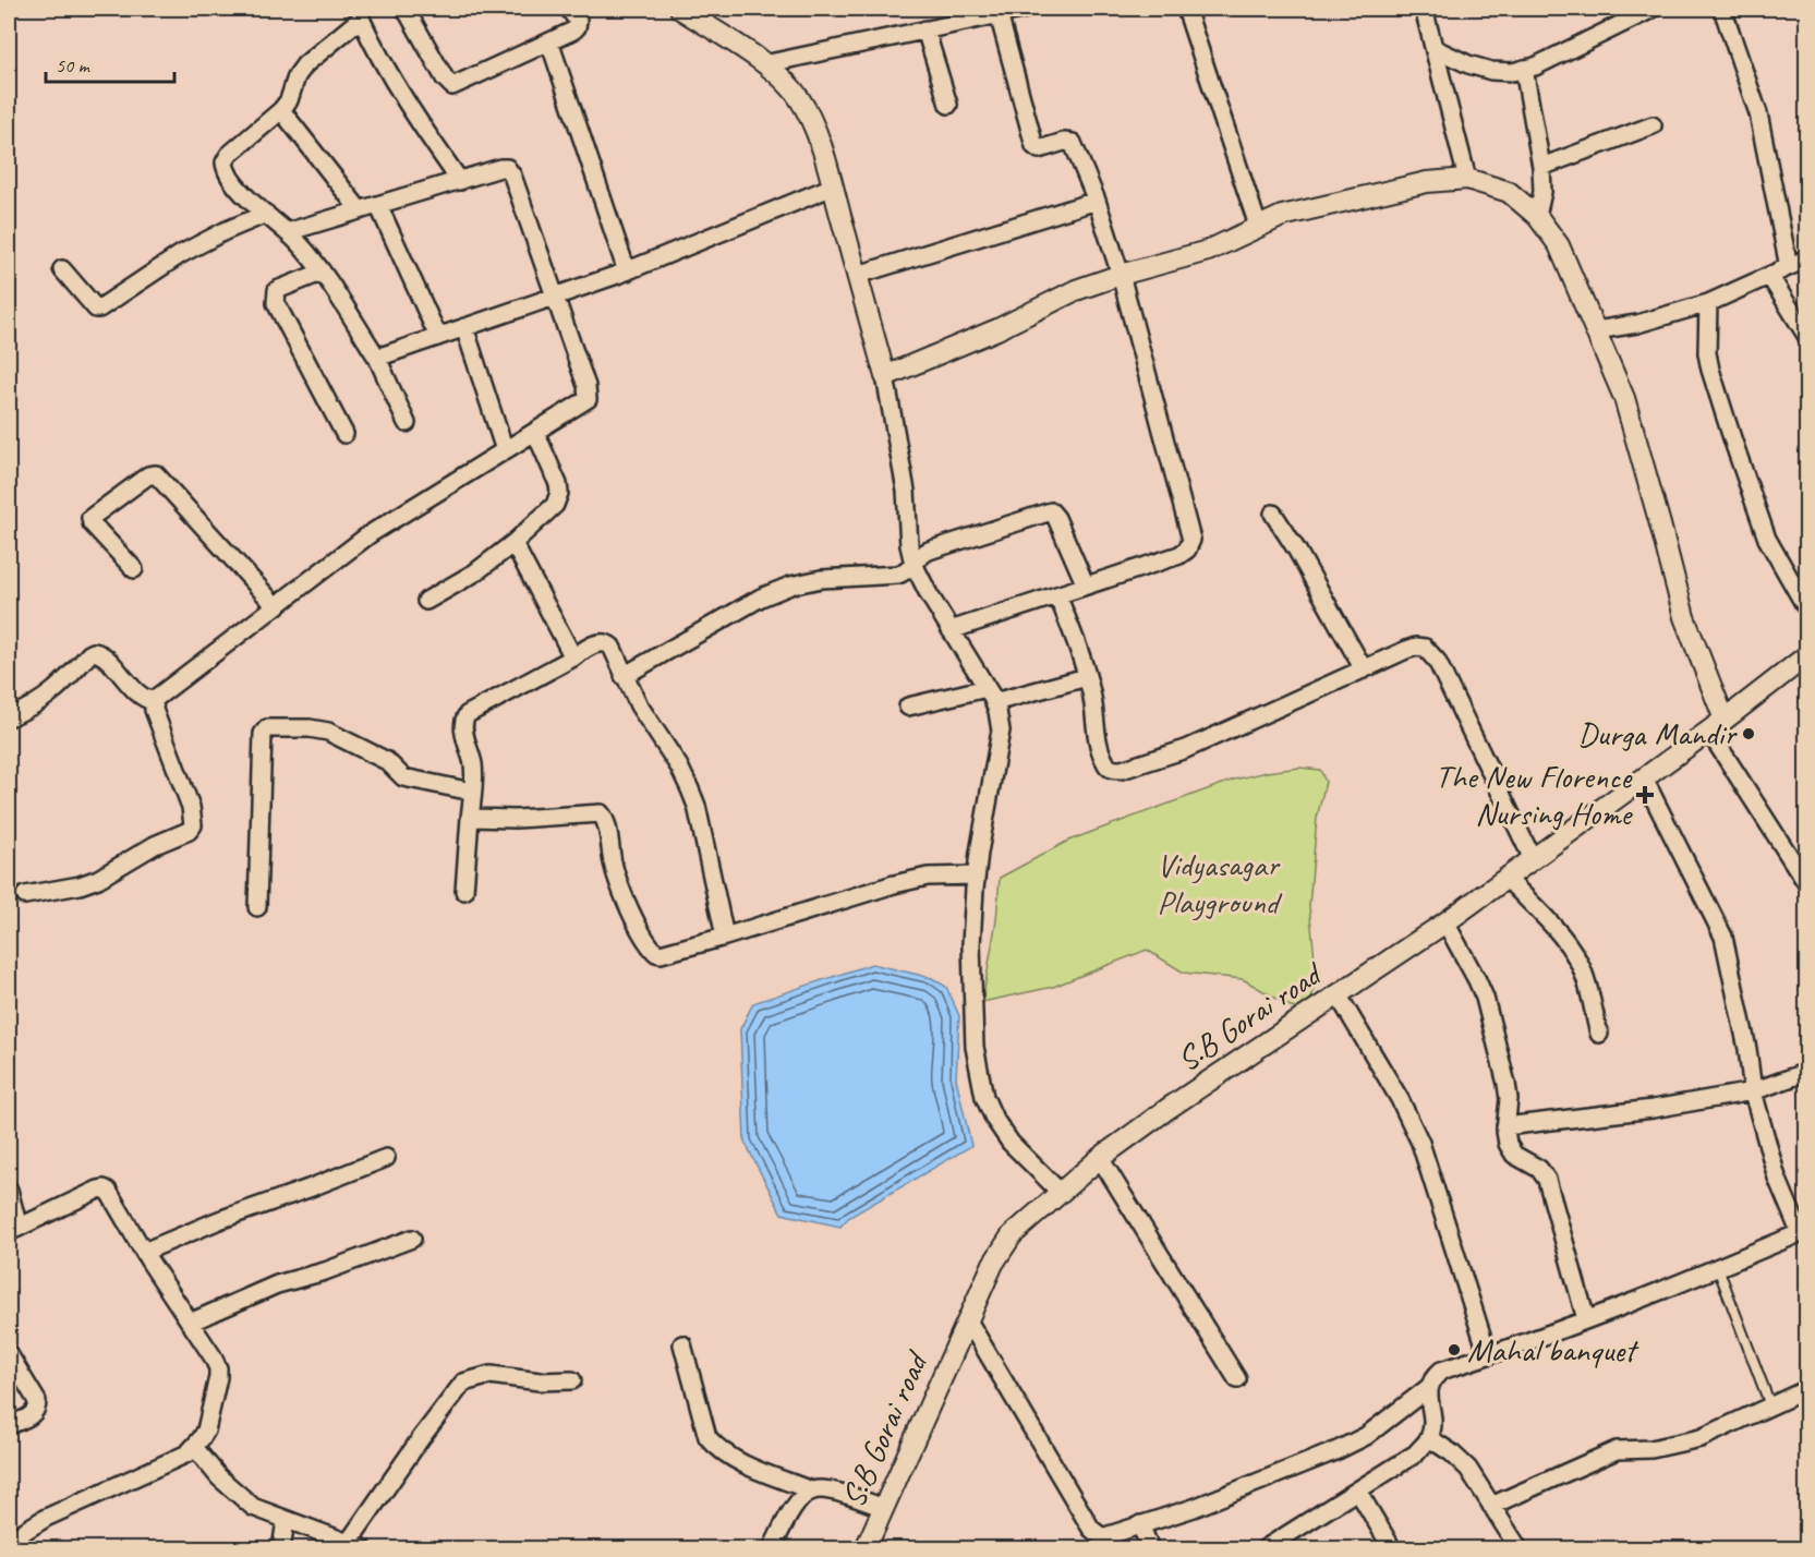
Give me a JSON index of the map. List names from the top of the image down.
{
  "streets": {
    "street": ["S.B Gorai road"]
  },
  "parks": ["Vidyasagar Playground"],
  "places": {
    "other": ["Durga Mandir", "Mahal banquet"],
    "health": ["The New Florence Nursing Home"]
  },
  "scale_bar": "50 m"
}
